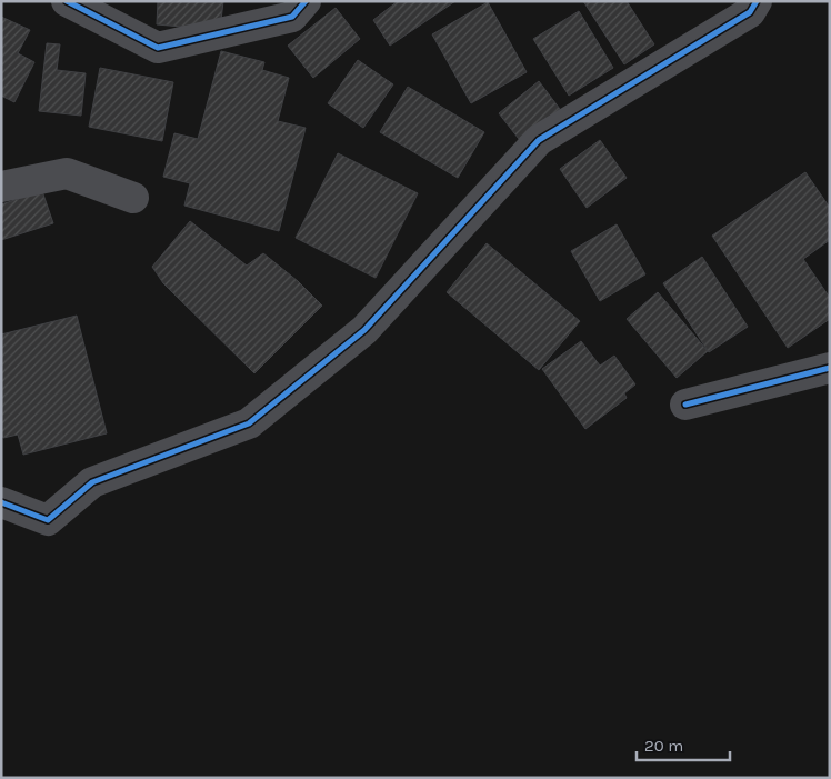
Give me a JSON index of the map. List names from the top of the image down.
{
  "scale_bar": "20 m"
}
